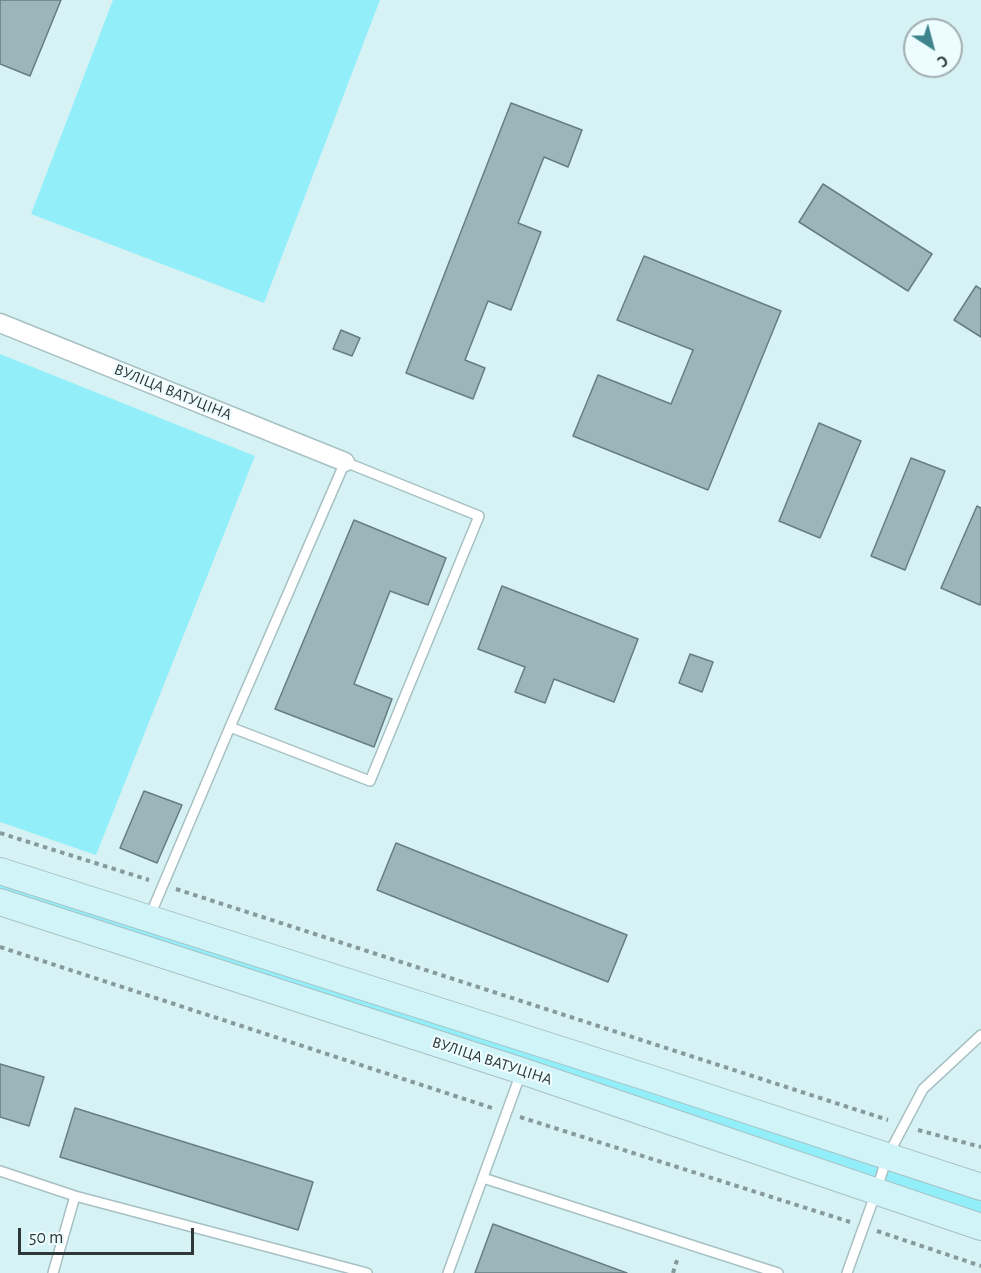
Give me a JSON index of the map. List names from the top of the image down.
{
  "streets": {
    "street": ["ВУЛІЦА ВАТУЦІНА"]
  },
  "scale_bar": "50 m",
  "north": "bottom right"
}
